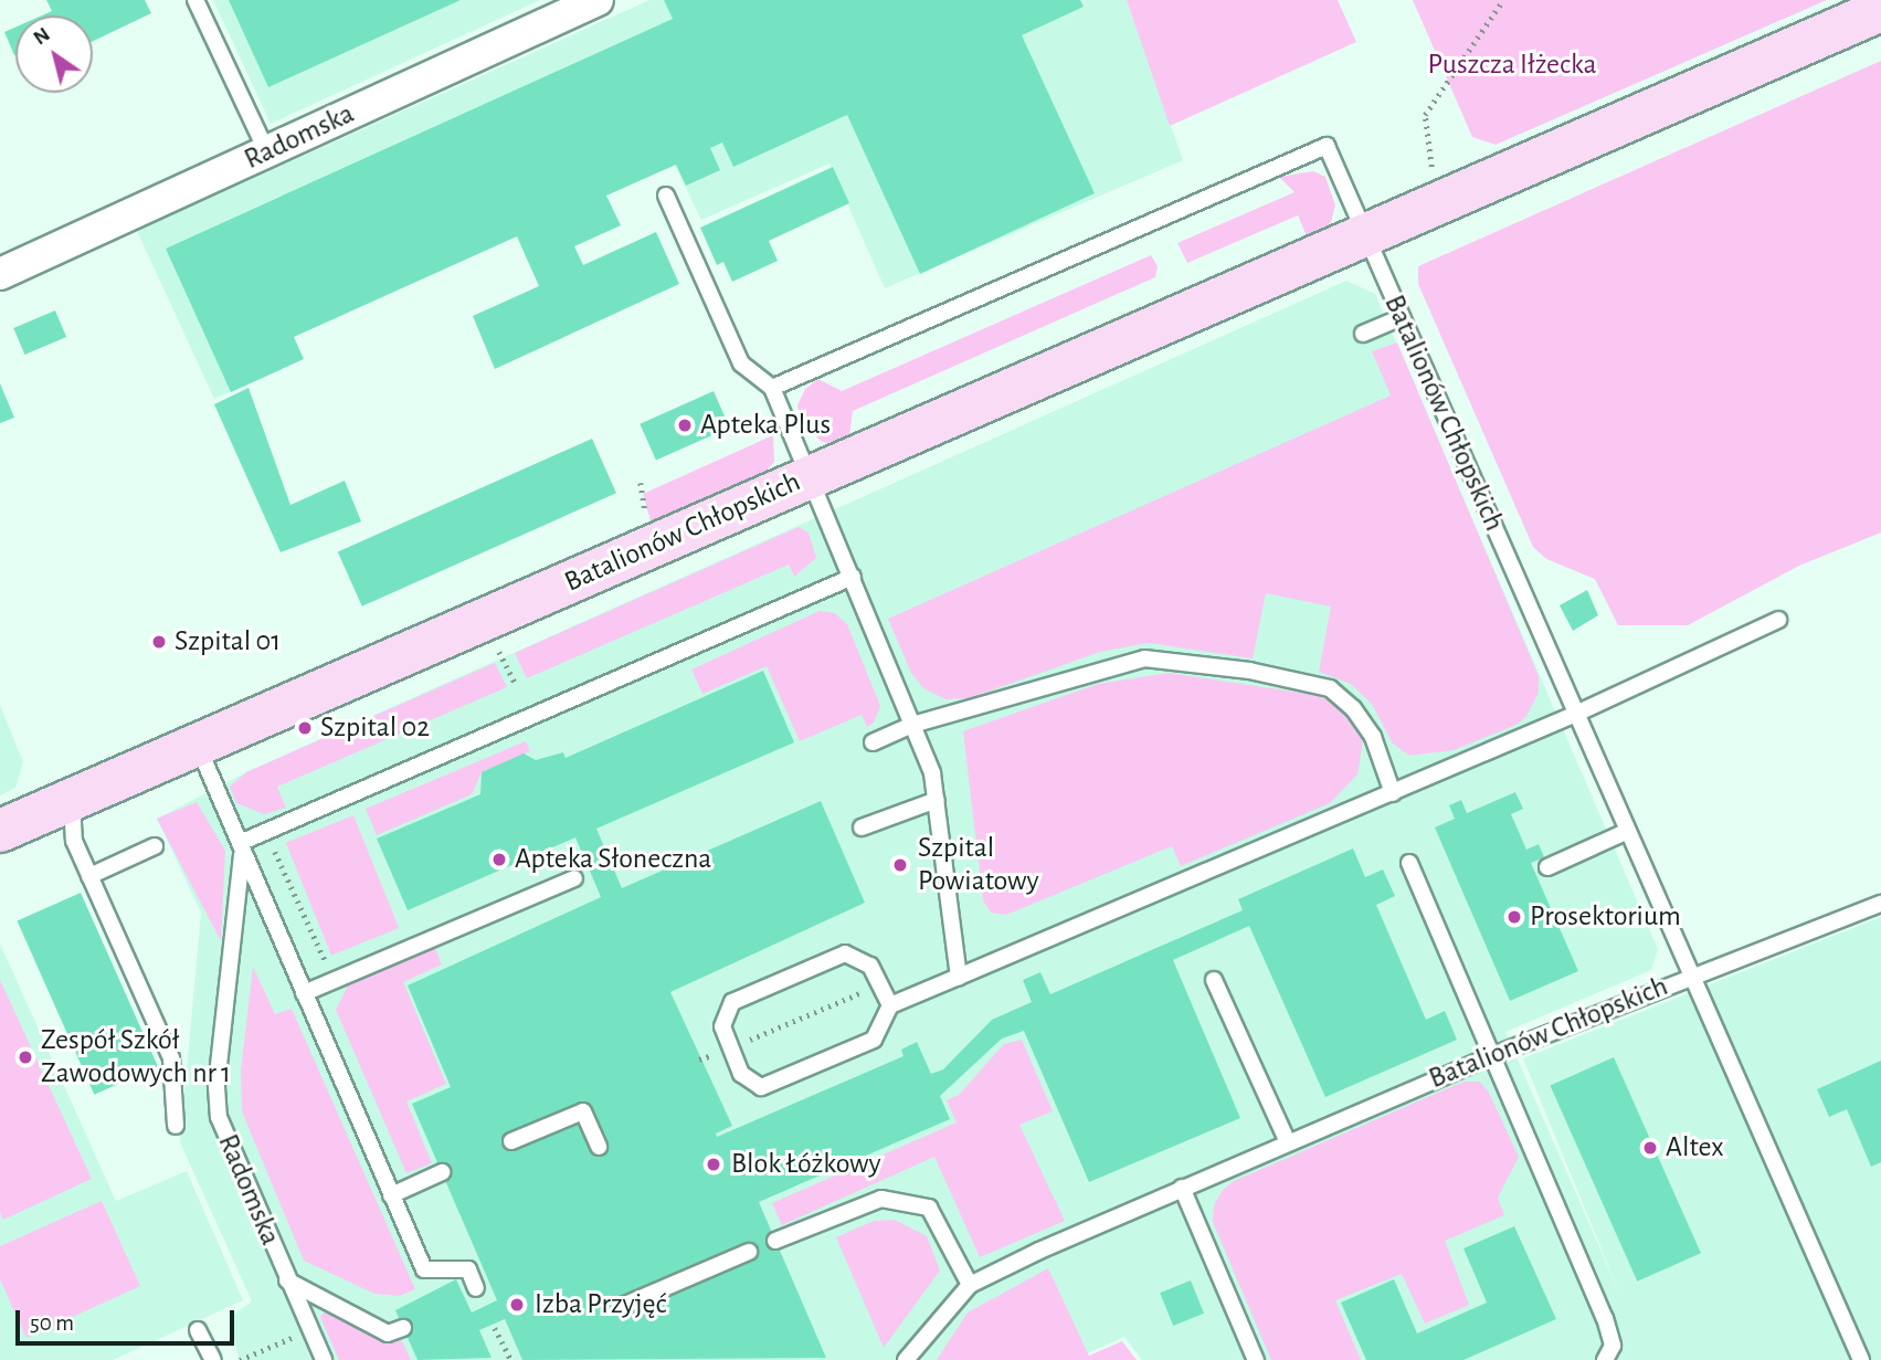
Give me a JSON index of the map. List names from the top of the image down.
{
  "streets": {
    "street": ["Radomska", "Batalionów Chłopskich"]
  },
  "parks": ["Puszcza Iłżecka"],
  "places": [
    "Apteka Plus",
    "Szpital 01",
    "Szpital 02",
    "Apteka Słoneczna",
    "Szpital Powiatowy",
    "Prosektorium",
    "Zespół Szkół Zawodowych nr 1",
    "Altex",
    "Blok Łóżkowy",
    "Izba Przyjęć"
  ],
  "scale_bar": "50 m",
  "north": "top left"
}
